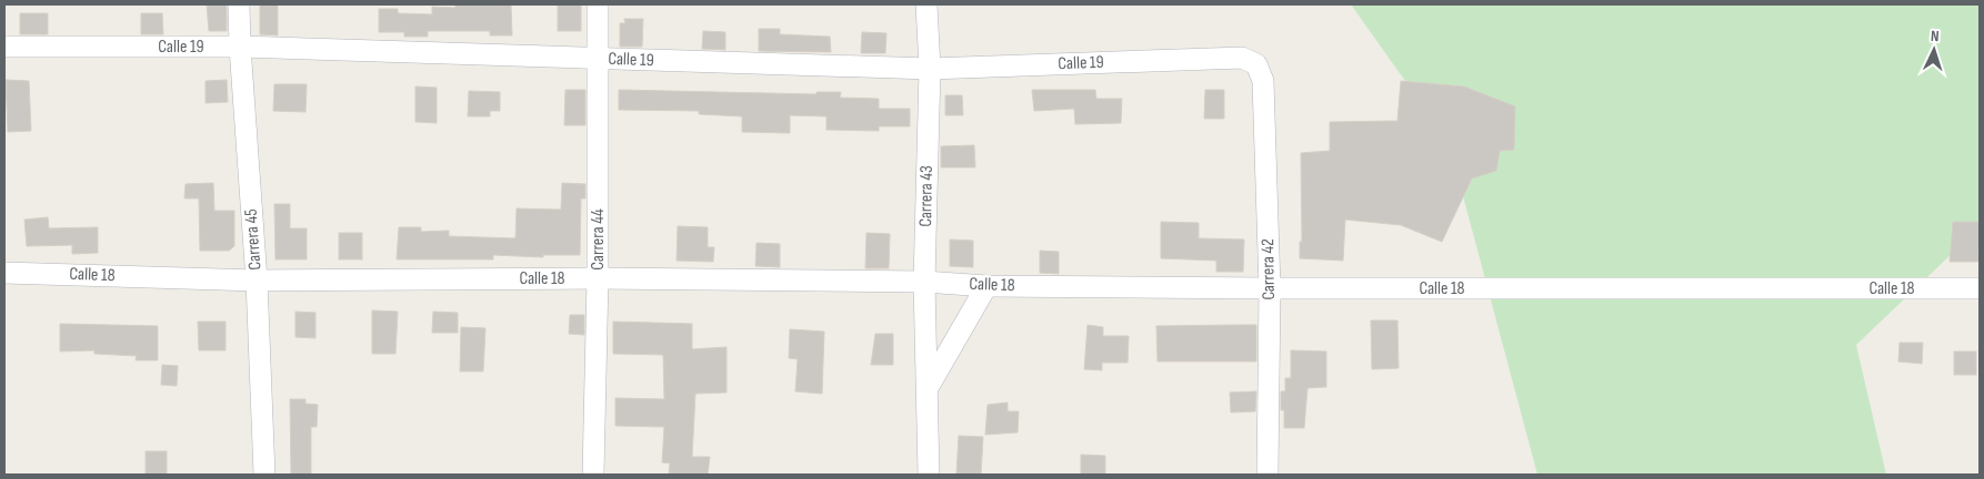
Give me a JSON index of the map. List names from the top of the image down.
{
  "streets": {
    "street": [
      "Calle 19",
      "Carrera 43",
      "Carrera 45",
      "Carrera 44",
      "Carrera 42",
      "Calle 18"
    ]
  },
  "crossings": [
    ["Calle 19", "Carrera 43"],
    ["Calle 19", "Carrera 45"],
    ["Calle 19", "Carrera 44"],
    ["Calle 19", "Carrera 42"],
    ["Carrera 43", "Calle 18"],
    ["Carrera 45", "Calle 18"],
    ["Carrera 44", "Calle 18"],
    ["Carrera 42", "Calle 18"]
  ],
  "north": "top"
}
